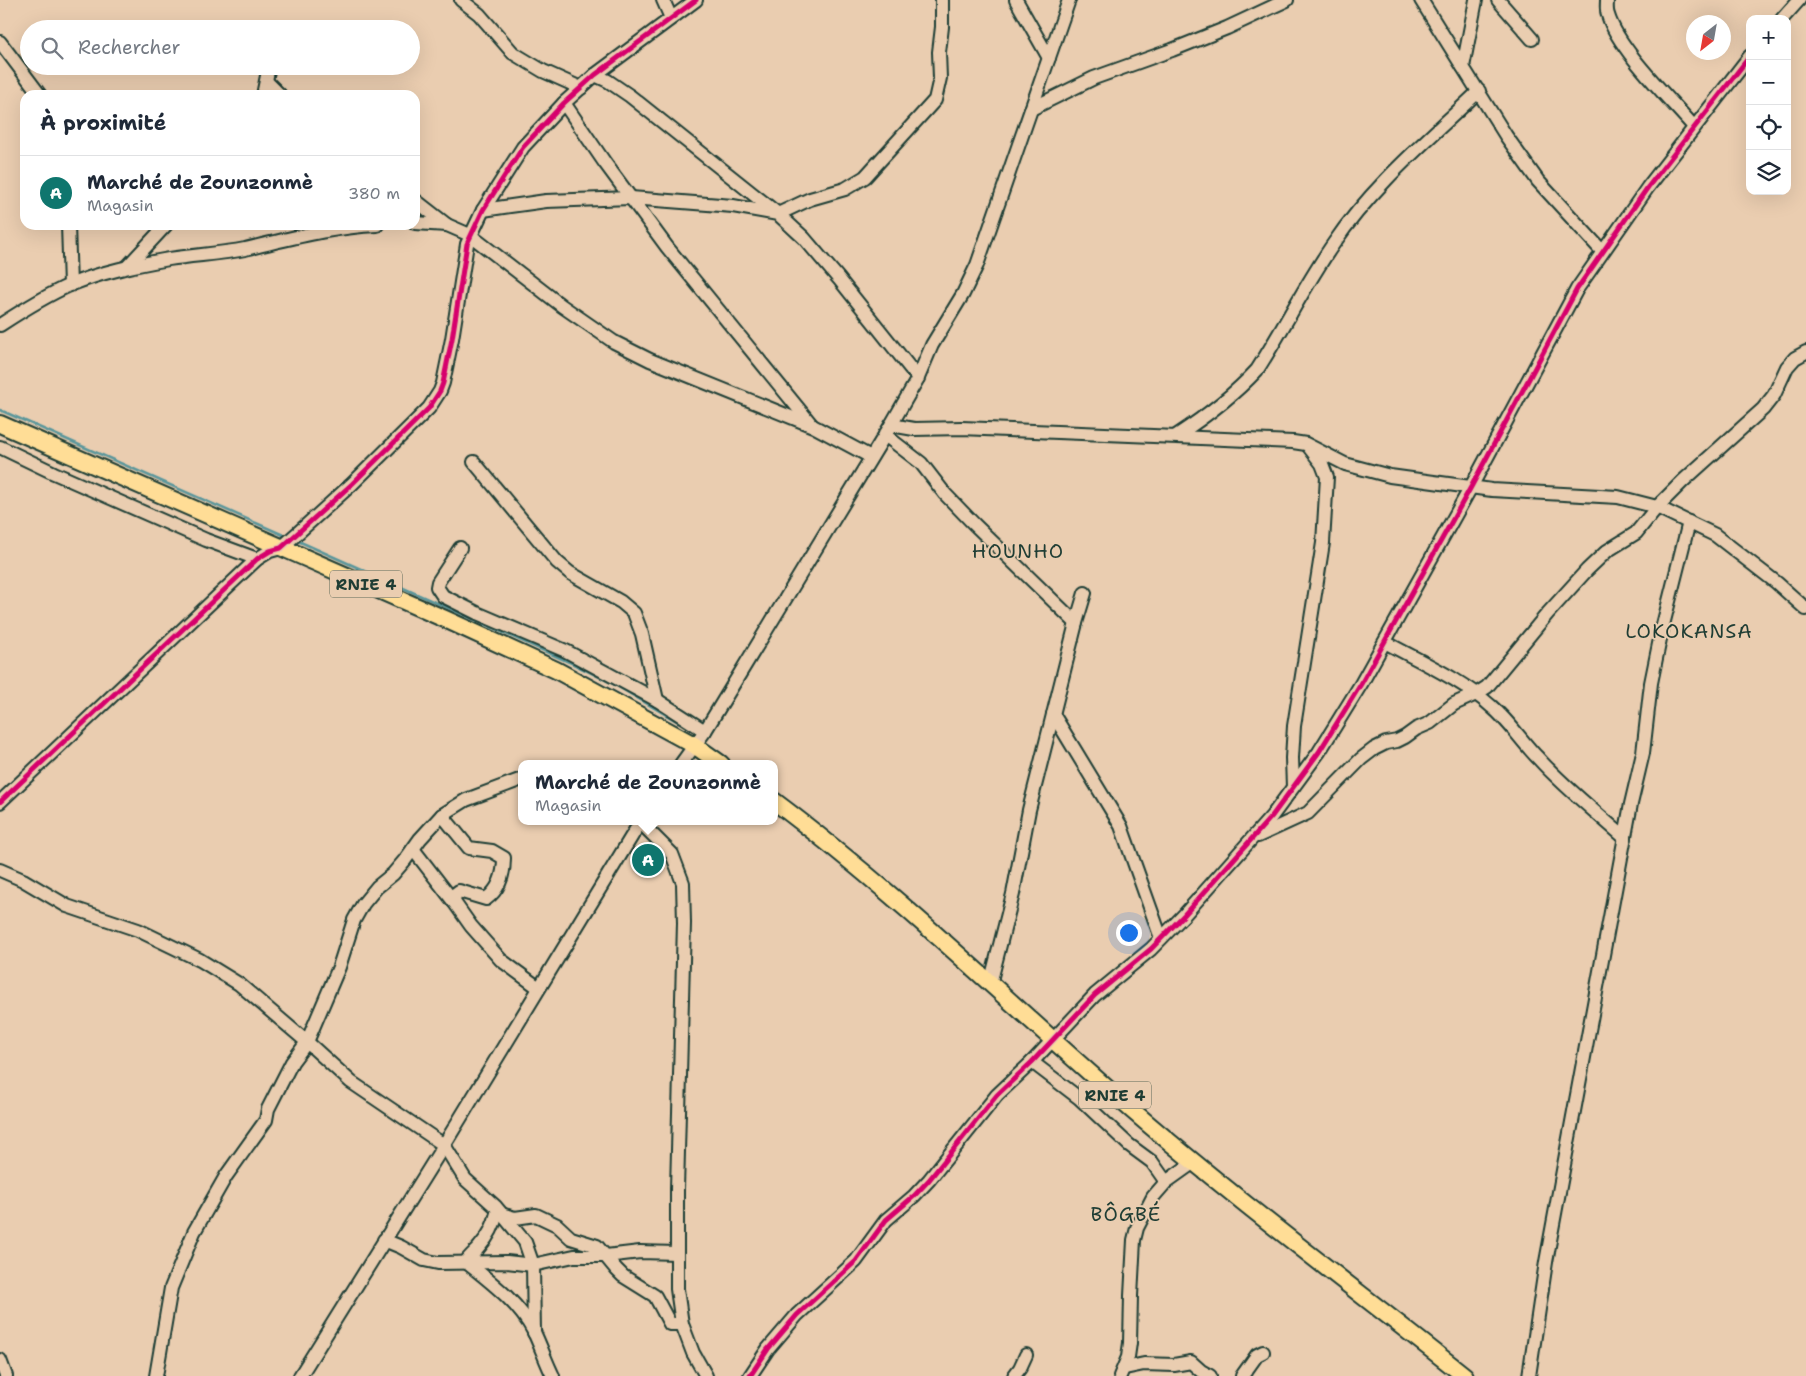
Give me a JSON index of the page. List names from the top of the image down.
{
  "streets": {
    "main road": ["RNIE 4"]
  },
  "districts": ["HOUNHO", "LOKOKANSA", "BÔGBÉ"],
  "north": "bottom left",
  "page": {
    "map_buttons": ["+", "−"],
    "search": "Rechercher",
    "heading": "À proximité",
    "list": [
      {
        "mark": "A",
        "name": "Marché de Zounzonmè",
        "note": "Magasin",
        "value": "380 m"
      }
    ],
    "popup": ["Marché de Zounzonmè", "Magasin"],
    "pins": "A"
  }
}
